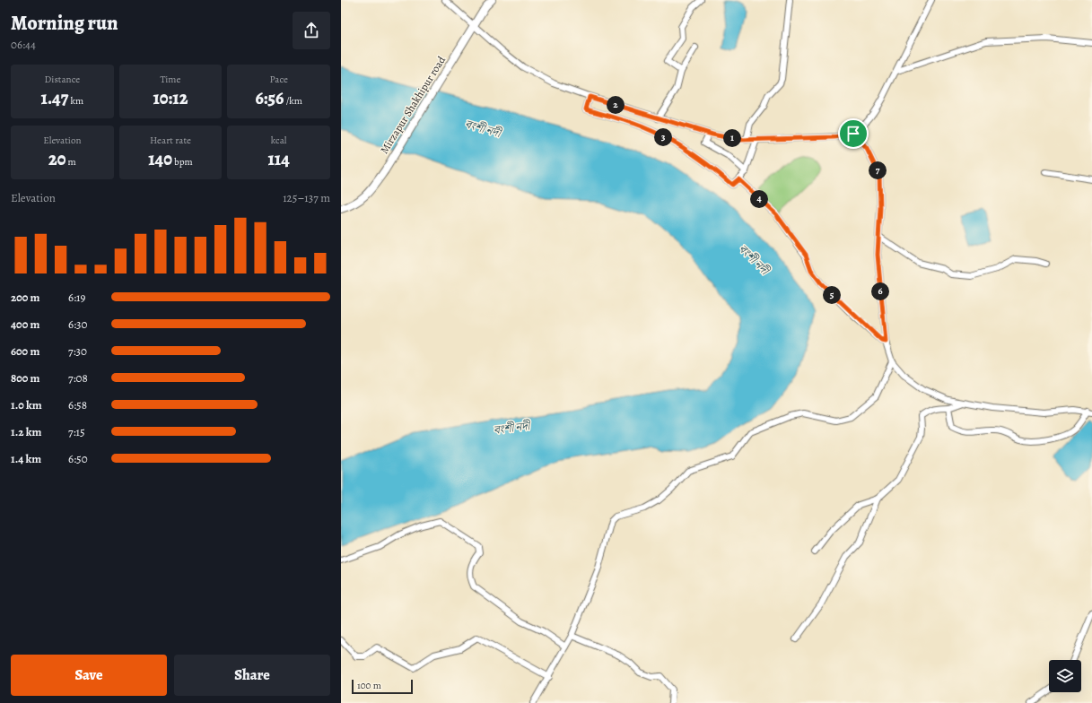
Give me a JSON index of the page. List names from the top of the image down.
{
  "streets": {
    "main road": ["Mirzapur Shakhipur road"]
  },
  "water": ["বংশী নদী"],
  "scale_bar": "100 m",
  "page": {
    "heading": ["Morning run", "06:44"],
    "stats": [
      ["Distance", "1.47 km"],
      ["Time", "10:12"],
      ["Pace", "6:56 /km"],
      ["Elevation", "20 m"],
      ["Heart rate", "140 bpm"],
      ["kcal", "114"]
    ],
    "pins": [
      "2",
      "3",
      "1",
      "7",
      "4",
      "6",
      "5"
    ],
    "chart": ["Elevation", "125–137 m"],
    "list": [
      {
        "name": "200 m",
        "note": "6:19"
      },
      {
        "name": "400 m",
        "note": "6:30"
      },
      {
        "name": "600 m",
        "note": "7:30"
      },
      {
        "name": "800 m",
        "note": "7:08"
      },
      {
        "name": "1.0 km",
        "note": "6:58"
      },
      {
        "name": "1.2 km",
        "note": "7:15"
      },
      {
        "name": "1.4 km",
        "note": "6:50"
      }
    ],
    "buttons": ["Save", "Share"],
    "scale": "100 m"
  }
}
